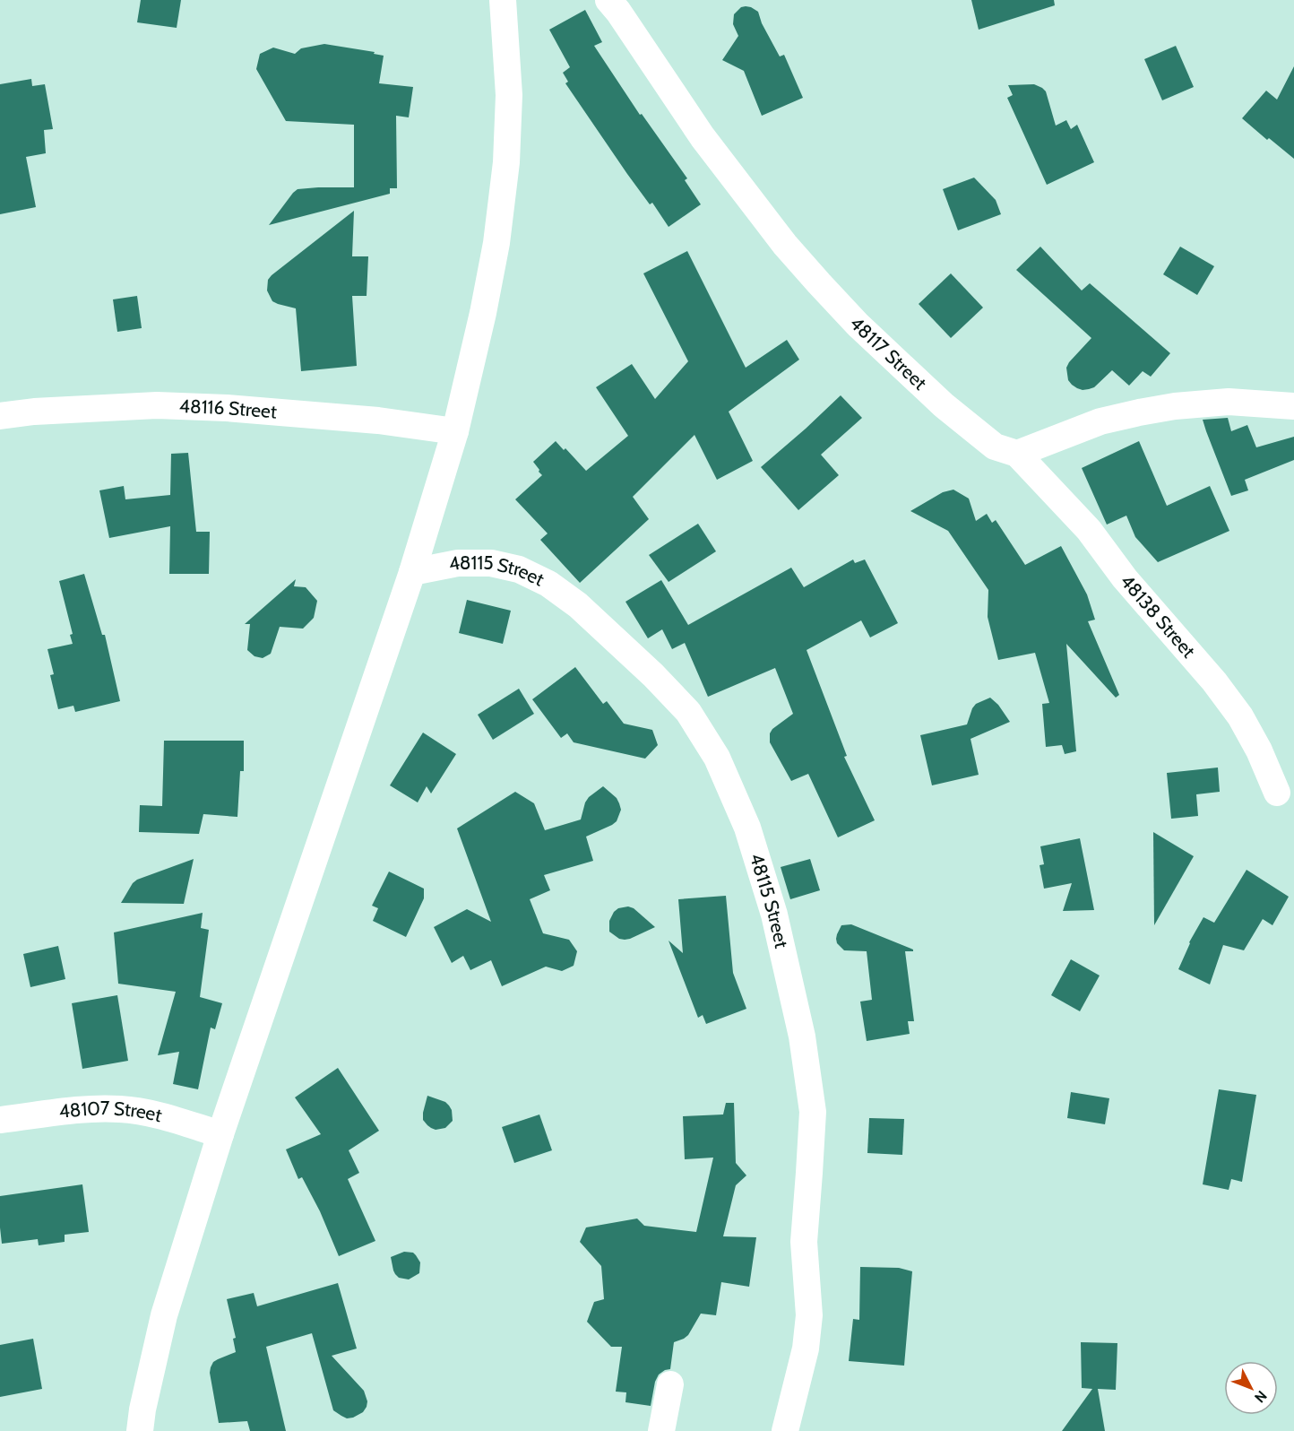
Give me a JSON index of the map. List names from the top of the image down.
{
  "streets": {
    "street": [
      "48117 Street",
      "48116 Street",
      "48115 Street",
      "48138 Street",
      "48107 Street"
    ]
  },
  "crossings": [
    ["48117 Street", "48138 Street"]
  ],
  "north": "bottom right"
}
